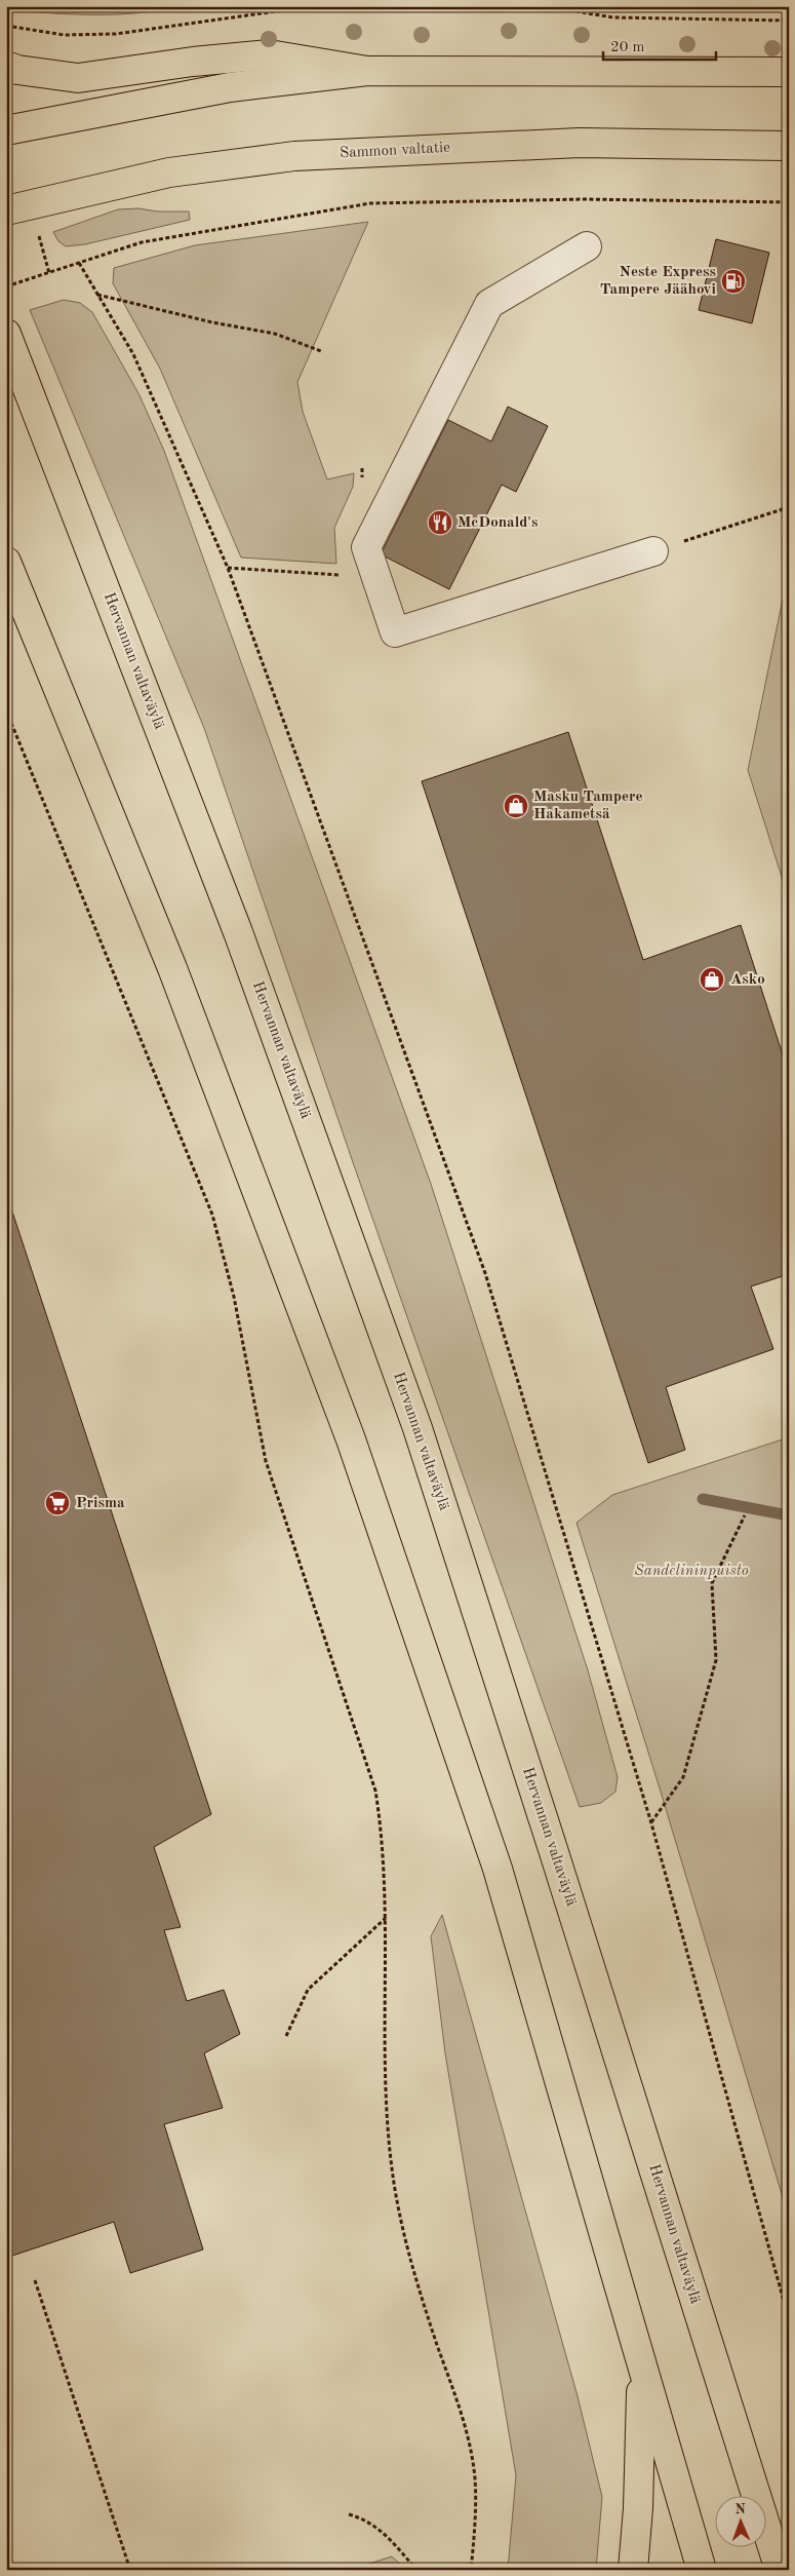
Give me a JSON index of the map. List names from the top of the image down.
{
  "streets": {
    "main road": ["Sammon valtatie", "Hervannan valtaväylä"]
  },
  "parks": ["Sandelininpuisto"],
  "places": {
    "fuel station": ["Neste Express Tampere Jäähovi"],
    "restaurant": ["McDonald's"],
    "shop": ["Masku Tampere Hakametsä", "Asko"],
    "supermarket": ["Prisma"]
  },
  "scale_bar": "20 m",
  "north": "top"
}
